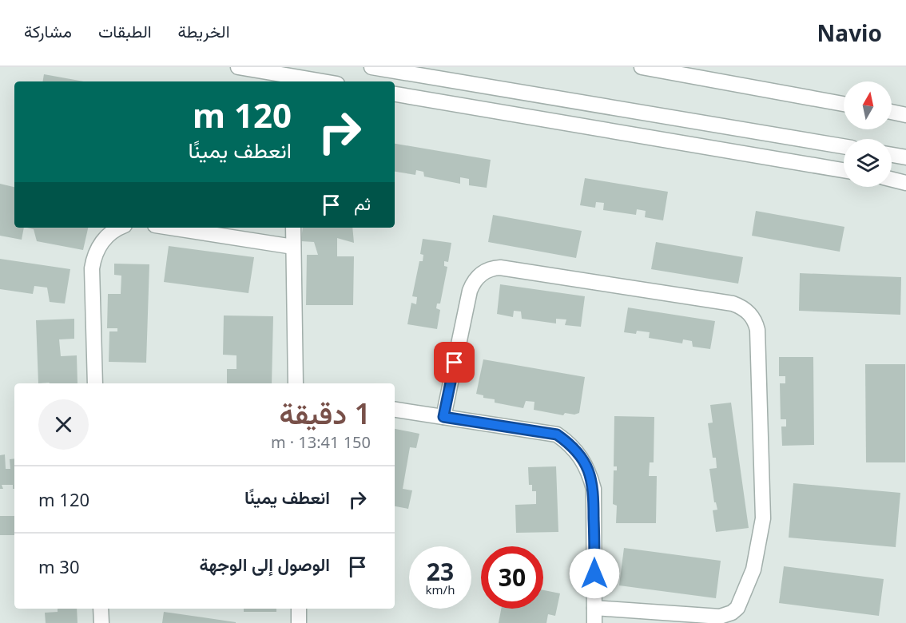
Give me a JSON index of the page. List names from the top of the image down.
{
  "north": "top",
  "page": {
    "header": "Navio",
    "nav": ["الخريطة", "الطبقات", "مشاركة"],
    "turn": ["120 m", "انعطف يمينًا"],
    "then": "ثم",
    "heading": ["1 دقيقة", "150 m · 13:41"],
    "list": [
      {
        "name": "انعطف يمينًا",
        "value": "120 m"
      },
      {
        "name": "الوصول إلى الوجهة",
        "value": "30 m"
      }
    ],
    "speed": "23 km/h",
    "limit": "30"
  }
}
